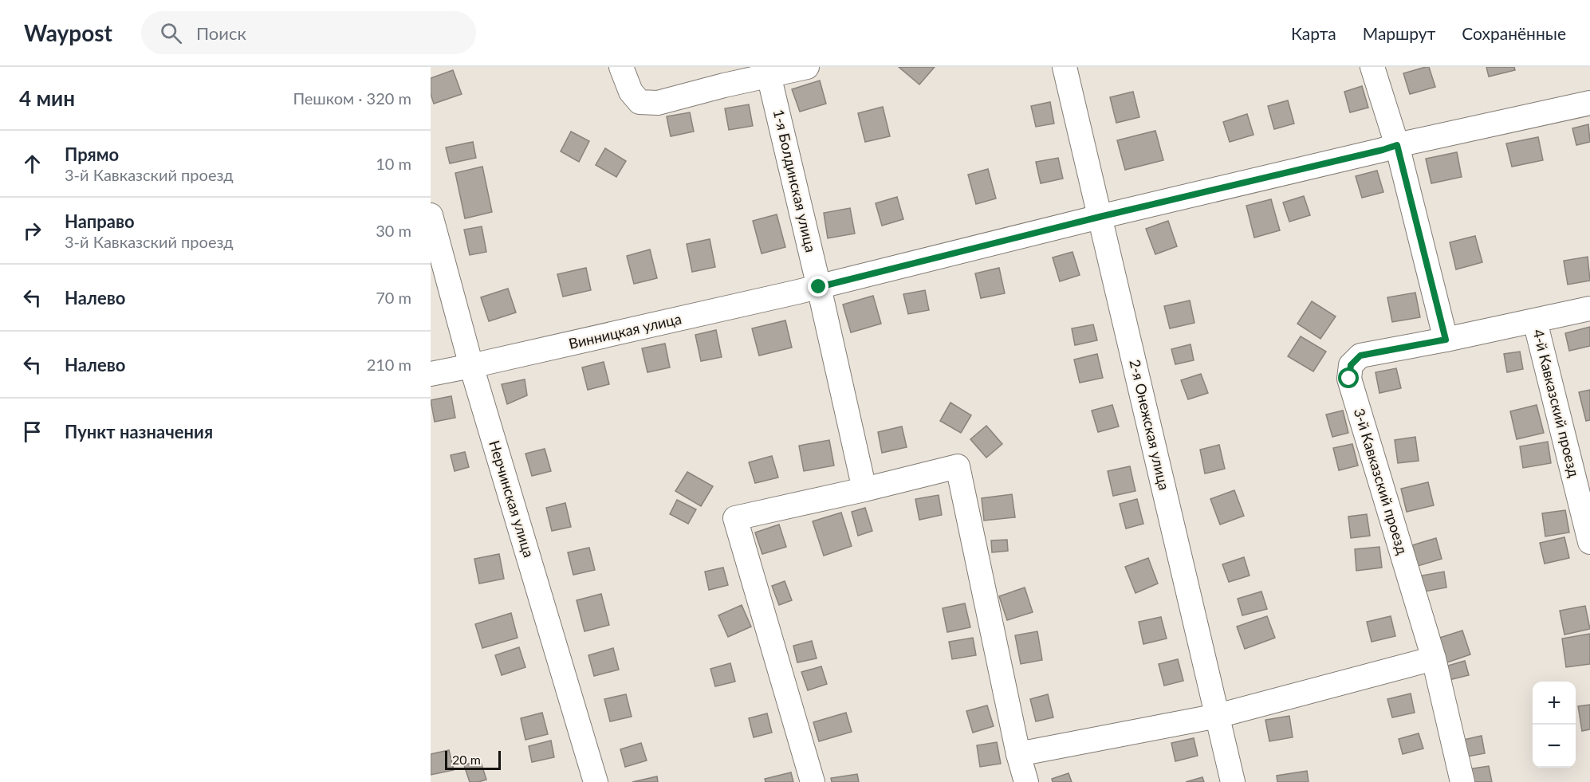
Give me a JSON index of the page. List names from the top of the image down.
{
  "streets": {
    "street": [
      "1-я Болдинская улица",
      "Винницкая улица",
      "4-й Кавказский проезд",
      "2-я Онежская улица",
      "3-й Кавказский проезд",
      "Нерчинская улица"
    ]
  },
  "crossings": [
    ["1-я Болдинская улица", "Винницкая улица"],
    ["Винницкая улица", "2-я Онежская улица"],
    ["Винницкая улица", "Нерчинская улица"],
    ["4-й Кавказский проезд", "3-й Кавказский проезд"]
  ],
  "scale_bar": "20 m",
  "page": {
    "header": "Waypost",
    "search": "Поиск",
    "nav": ["Карта", "Маршрут", "Сохранённые"],
    "heading": ["4 мин", "Пешком · 320 m"],
    "list": [
      ["Прямо", "3-й Кавказский проезд", "10 m"],
      ["Направо", "3-й Кавказский проезд", "30 m"],
      ["Налево", "70 m"],
      ["Налево", "210 m"],
      "Пункт назначения"
    ],
    "map_buttons": ["+", "−"],
    "scale": "20 m"
  }
}
